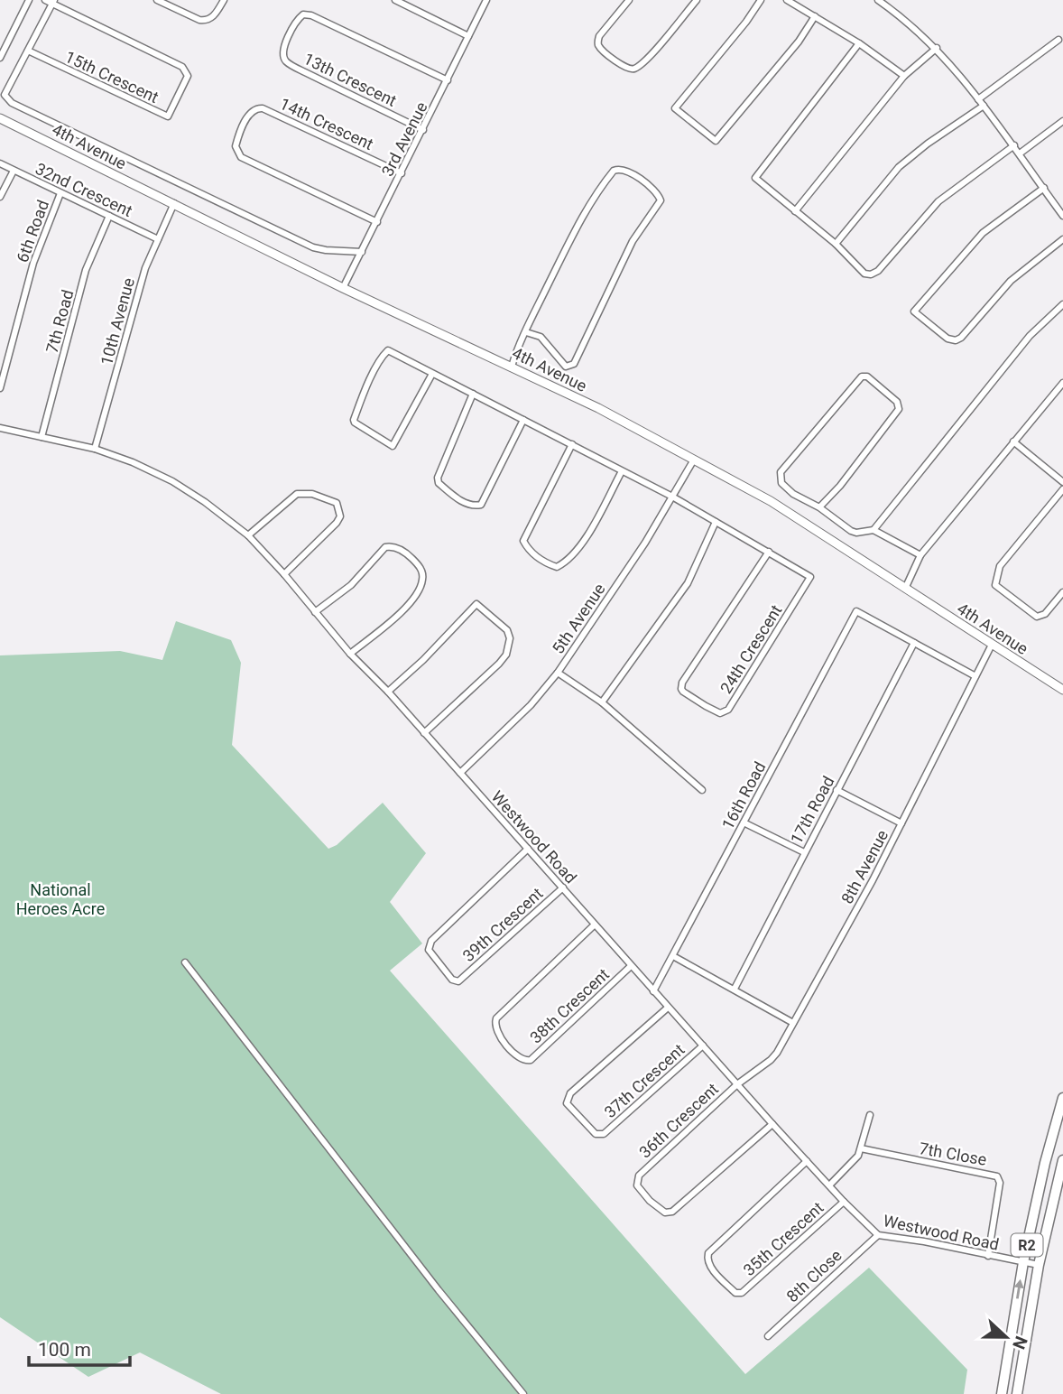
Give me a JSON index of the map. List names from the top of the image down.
{
  "streets": {
    "highway": ["R2"],
    "street": [
      "15th Crescent",
      "13th Crescent",
      "14th Crescent",
      "3rd Avenue",
      "4th Avenue",
      "32nd Crescent",
      "6th Road",
      "7th Road",
      "10th Avenue",
      "5th Avenue",
      "24th Crescent",
      "16th Road",
      "17th Road",
      "Westwood Road",
      "8th Avenue",
      "39th Crescent",
      "38th Crescent",
      "37th Crescent",
      "36th Crescent",
      "7th Close",
      "35th Crescent",
      "8th Close"
    ]
  },
  "crossings": [
    ["13th Crescent", "3rd Avenue"],
    ["14th Crescent", "3rd Avenue"],
    ["3rd Avenue", "4th Avenue"],
    ["4th Avenue", "10th Avenue"],
    ["4th Avenue", "5th Avenue"],
    ["4th Avenue", "8th Avenue"],
    ["32nd Crescent", "6th Road"],
    ["32nd Crescent", "7th Road"],
    ["32nd Crescent", "10th Avenue"],
    ["7th Road", "Westwood Road"],
    ["10th Avenue", "Westwood Road"],
    ["5th Avenue", "Westwood Road"],
    ["16th Road", "17th Road"],
    ["16th Road", "Westwood Road"],
    ["Westwood Road", "8th Avenue"],
    ["Westwood Road", "39th Crescent"],
    ["Westwood Road", "38th Crescent"],
    ["Westwood Road", "37th Crescent"],
    ["Westwood Road", "36th Crescent"],
    ["Westwood Road", "7th Close"],
    ["Westwood Road", "35th Crescent"],
    ["Westwood Road", "R2"],
    ["Westwood Road", "8th Close"],
    ["8th Avenue", "36th Crescent"]
  ],
  "parks": ["National Heroes Acre"],
  "scale_bar": "100 m",
  "north": "right"
}
